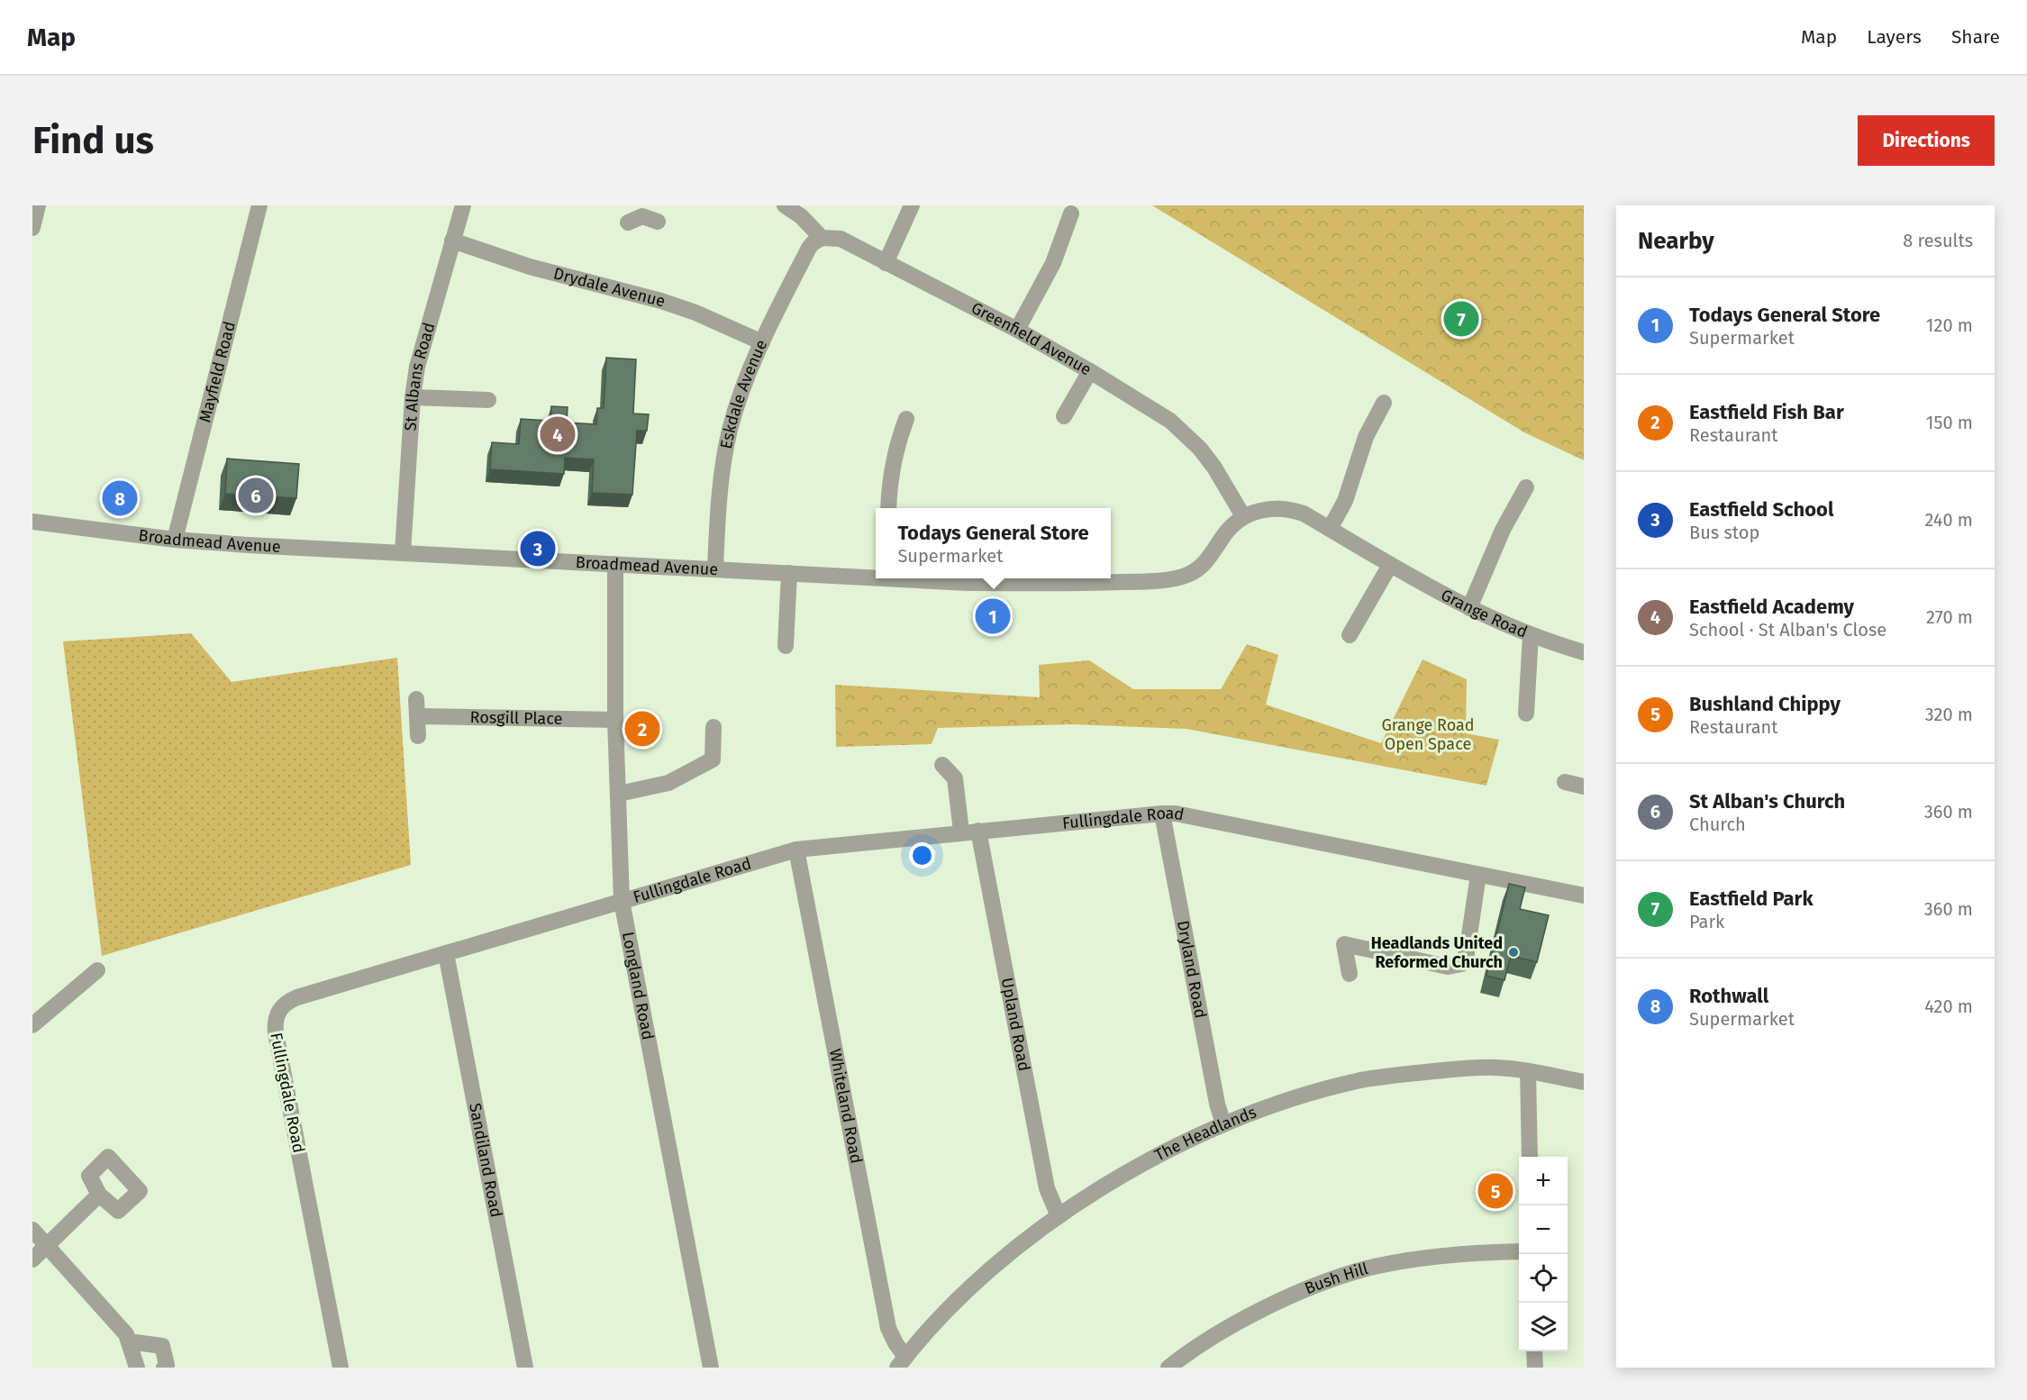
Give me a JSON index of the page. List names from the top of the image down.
{
  "streets": {
    "street": [
      "Drydale Avenue",
      "Greenfield Avenue",
      "Mayfield Road",
      "St Albans Road",
      "Eskdale Avenue",
      "Broadmead Avenue",
      "Grange Road",
      "Rosgill Place",
      "Fullingdale Road",
      "Dryland Road",
      "Longland Road",
      "Upland Road",
      "Whiteland Road",
      "The Headlands",
      "Sandiland Road",
      "Bush Hill"
    ]
  },
  "crossings": [
    ["Drydale Avenue", "St Albans Road"],
    ["Drydale Avenue", "Eskdale Avenue"],
    ["Greenfield Avenue", "Eskdale Avenue"],
    ["Greenfield Avenue", "Broadmead Avenue"],
    ["Greenfield Avenue", "Grange Road"],
    ["Mayfield Road", "Broadmead Avenue"],
    ["St Albans Road", "Broadmead Avenue"],
    ["Eskdale Avenue", "Broadmead Avenue"],
    ["Broadmead Avenue", "Grange Road"],
    ["Broadmead Avenue", "Longland Road"],
    ["Rosgill Place", "Longland Road"],
    ["Fullingdale Road", "Dryland Road"],
    ["Fullingdale Road", "Longland Road"],
    ["Fullingdale Road", "Upland Road"],
    ["Fullingdale Road", "Whiteland Road"],
    ["Fullingdale Road", "Sandiland Road"],
    ["Dryland Road", "The Headlands"],
    ["Upland Road", "The Headlands"],
    ["Whiteland Road", "The Headlands"]
  ],
  "parks": ["Grange Road Open Space"],
  "places": ["Headlands United Reformed Church"],
  "page": {
    "header": "Map",
    "nav": ["Map", "Layers", "Share"],
    "buttons": "Directions",
    "title": "Find us",
    "heading": ["Nearby", "8 results"],
    "list": [
      {
        "mark": "1",
        "name": "Todays General Store",
        "note": "Supermarket",
        "value": "120 m"
      },
      {
        "mark": "2",
        "name": "Eastfield Fish Bar",
        "note": "Restaurant",
        "value": "150 m"
      },
      {
        "mark": "3",
        "name": "Eastfield School",
        "note": "Bus stop",
        "value": "240 m"
      },
      {
        "mark": "4",
        "name": "Eastfield Academy",
        "note": "School · St Alban's Close",
        "value": "270 m"
      },
      {
        "mark": "5",
        "name": "Bushland Chippy",
        "note": "Restaurant",
        "value": "320 m"
      },
      {
        "mark": "6",
        "name": "St Alban's Church",
        "note": "Church",
        "value": "360 m"
      },
      {
        "mark": "7",
        "name": "Eastfield Park",
        "note": "Park",
        "value": "360 m"
      },
      {
        "mark": "8",
        "name": "Rothwall",
        "note": "Supermarket",
        "value": "420 m"
      }
    ],
    "pins": [
      "7",
      "4",
      "6",
      "8",
      "3",
      "1",
      "2",
      "5"
    ],
    "popup": ["Todays General Store", "Supermarket"],
    "map_buttons": ["+", "−"]
  }
}
